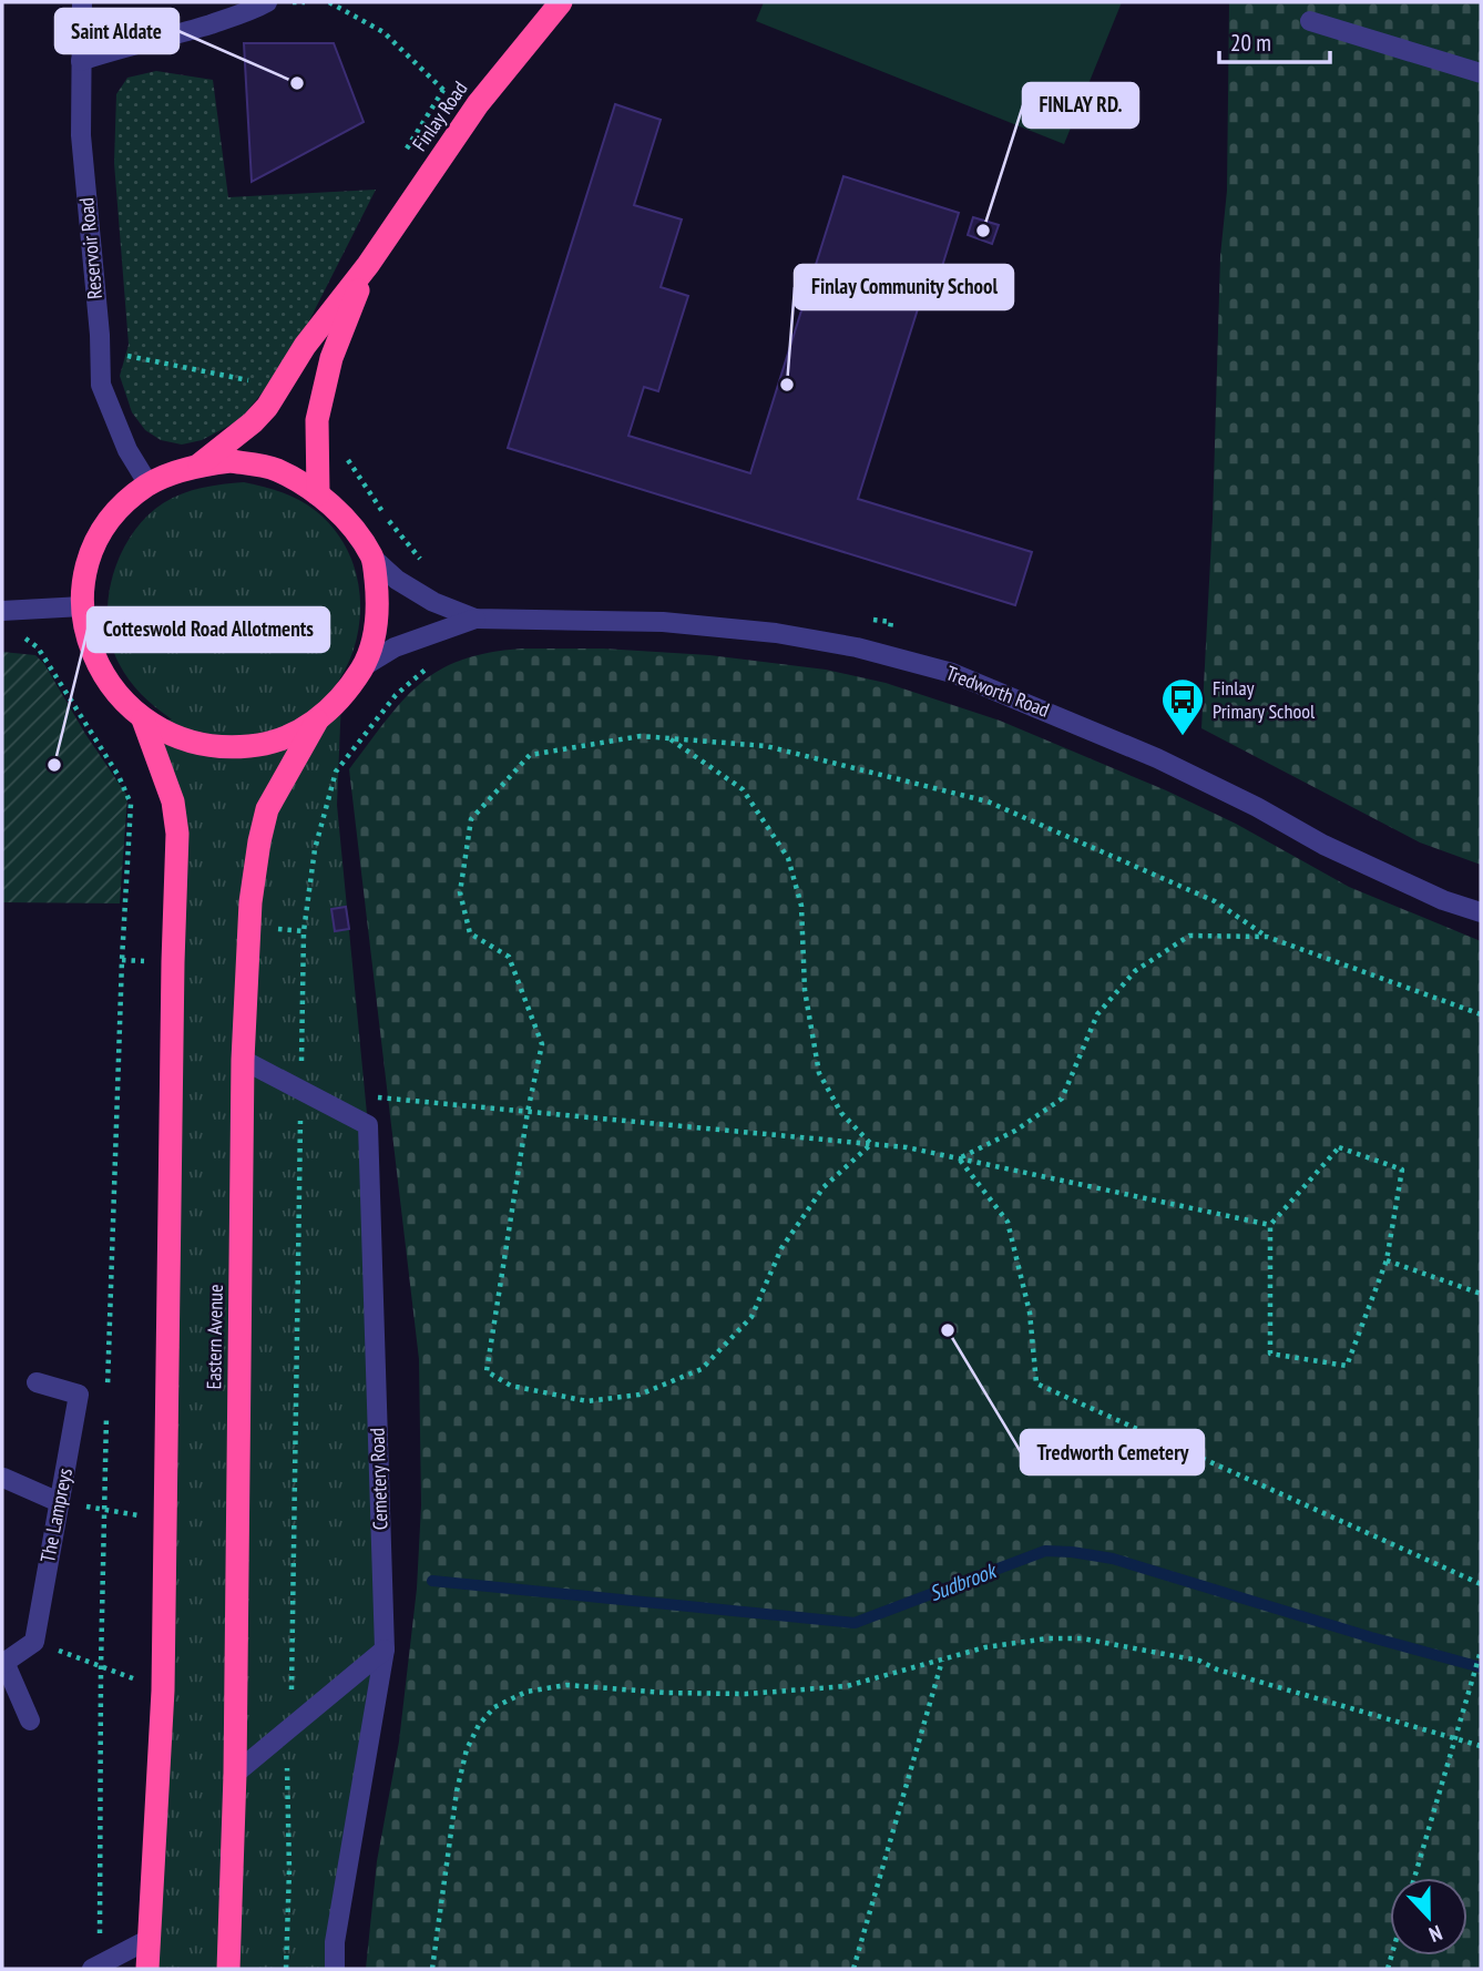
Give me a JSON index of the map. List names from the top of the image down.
{
  "streets": {
    "highway": ["Finlay Road", "Eastern Avenue"],
    "street": [
      "Reservoir Road",
      "Tredworth Road",
      "Cemetery Road",
      "The Lampreys"
    ]
  },
  "crossings": [
    ["Eastern Avenue", "Cemetery Road"]
  ],
  "water": ["Sudbrook"],
  "places": {
    "other": [
      "Saint Aldate",
      "FINLAY RD.",
      "Finlay Community School",
      "Cotteswold Road Allotments",
      "Tredworth Cemetery"
    ],
    "bus stop": ["Finlay Primary School"]
  },
  "scale_bar": "20 m",
  "north": "bottom"
}
